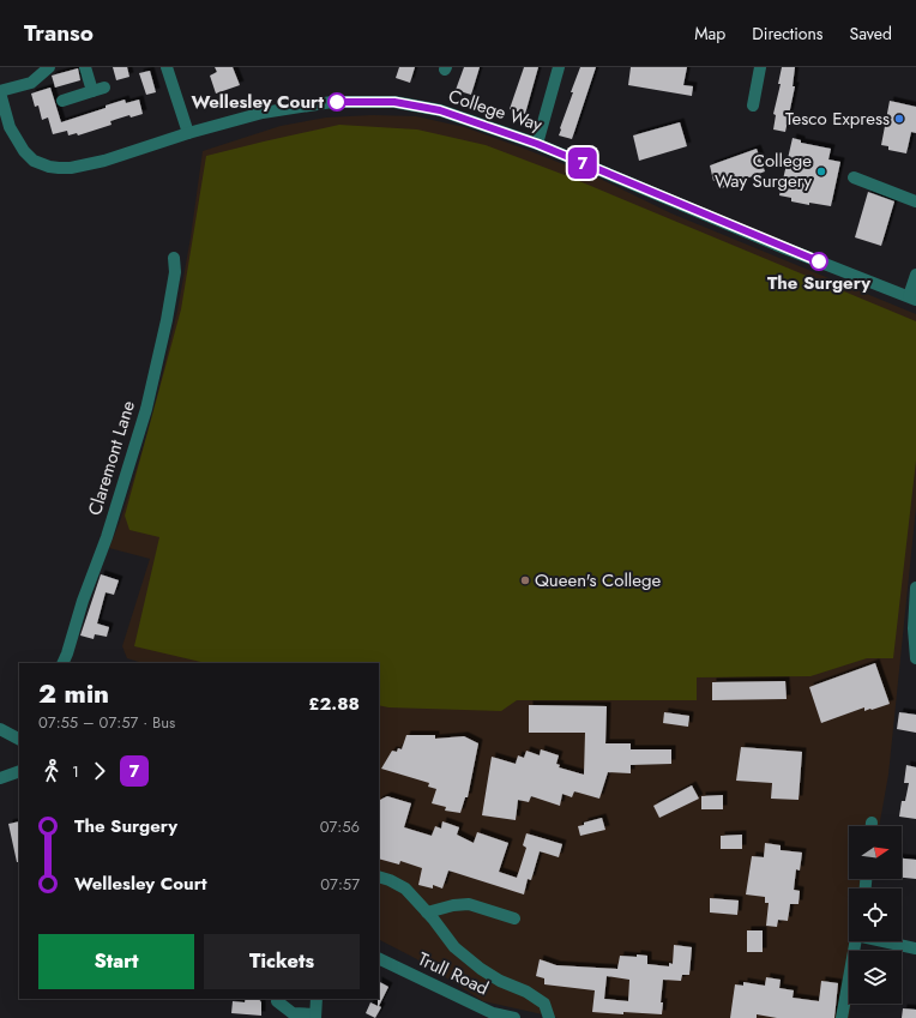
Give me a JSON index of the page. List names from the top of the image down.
{
  "streets": {
    "street": ["College Way", "Claremont Lane", "Trull Road"]
  },
  "places": [
    "Wellesley Court",
    "Tesco Express",
    "College Way Surgery",
    "The Surgery",
    "Queen's College"
  ],
  "lines": ["bus line 7"],
  "north": "right",
  "page": {
    "header": "Transo",
    "nav": ["Map", "Directions", "Saved"],
    "on_map": "7",
    "heading": ["2 min", "07:55 – 07:57 · Bus", "£2.88"],
    "legs": ["1", "7"],
    "list": [
      {
        "name": "The Surgery",
        "value": "07:56"
      },
      {
        "name": "Wellesley Court",
        "value": "07:57"
      }
    ],
    "buttons": ["Start", "Tickets"]
  }
}
